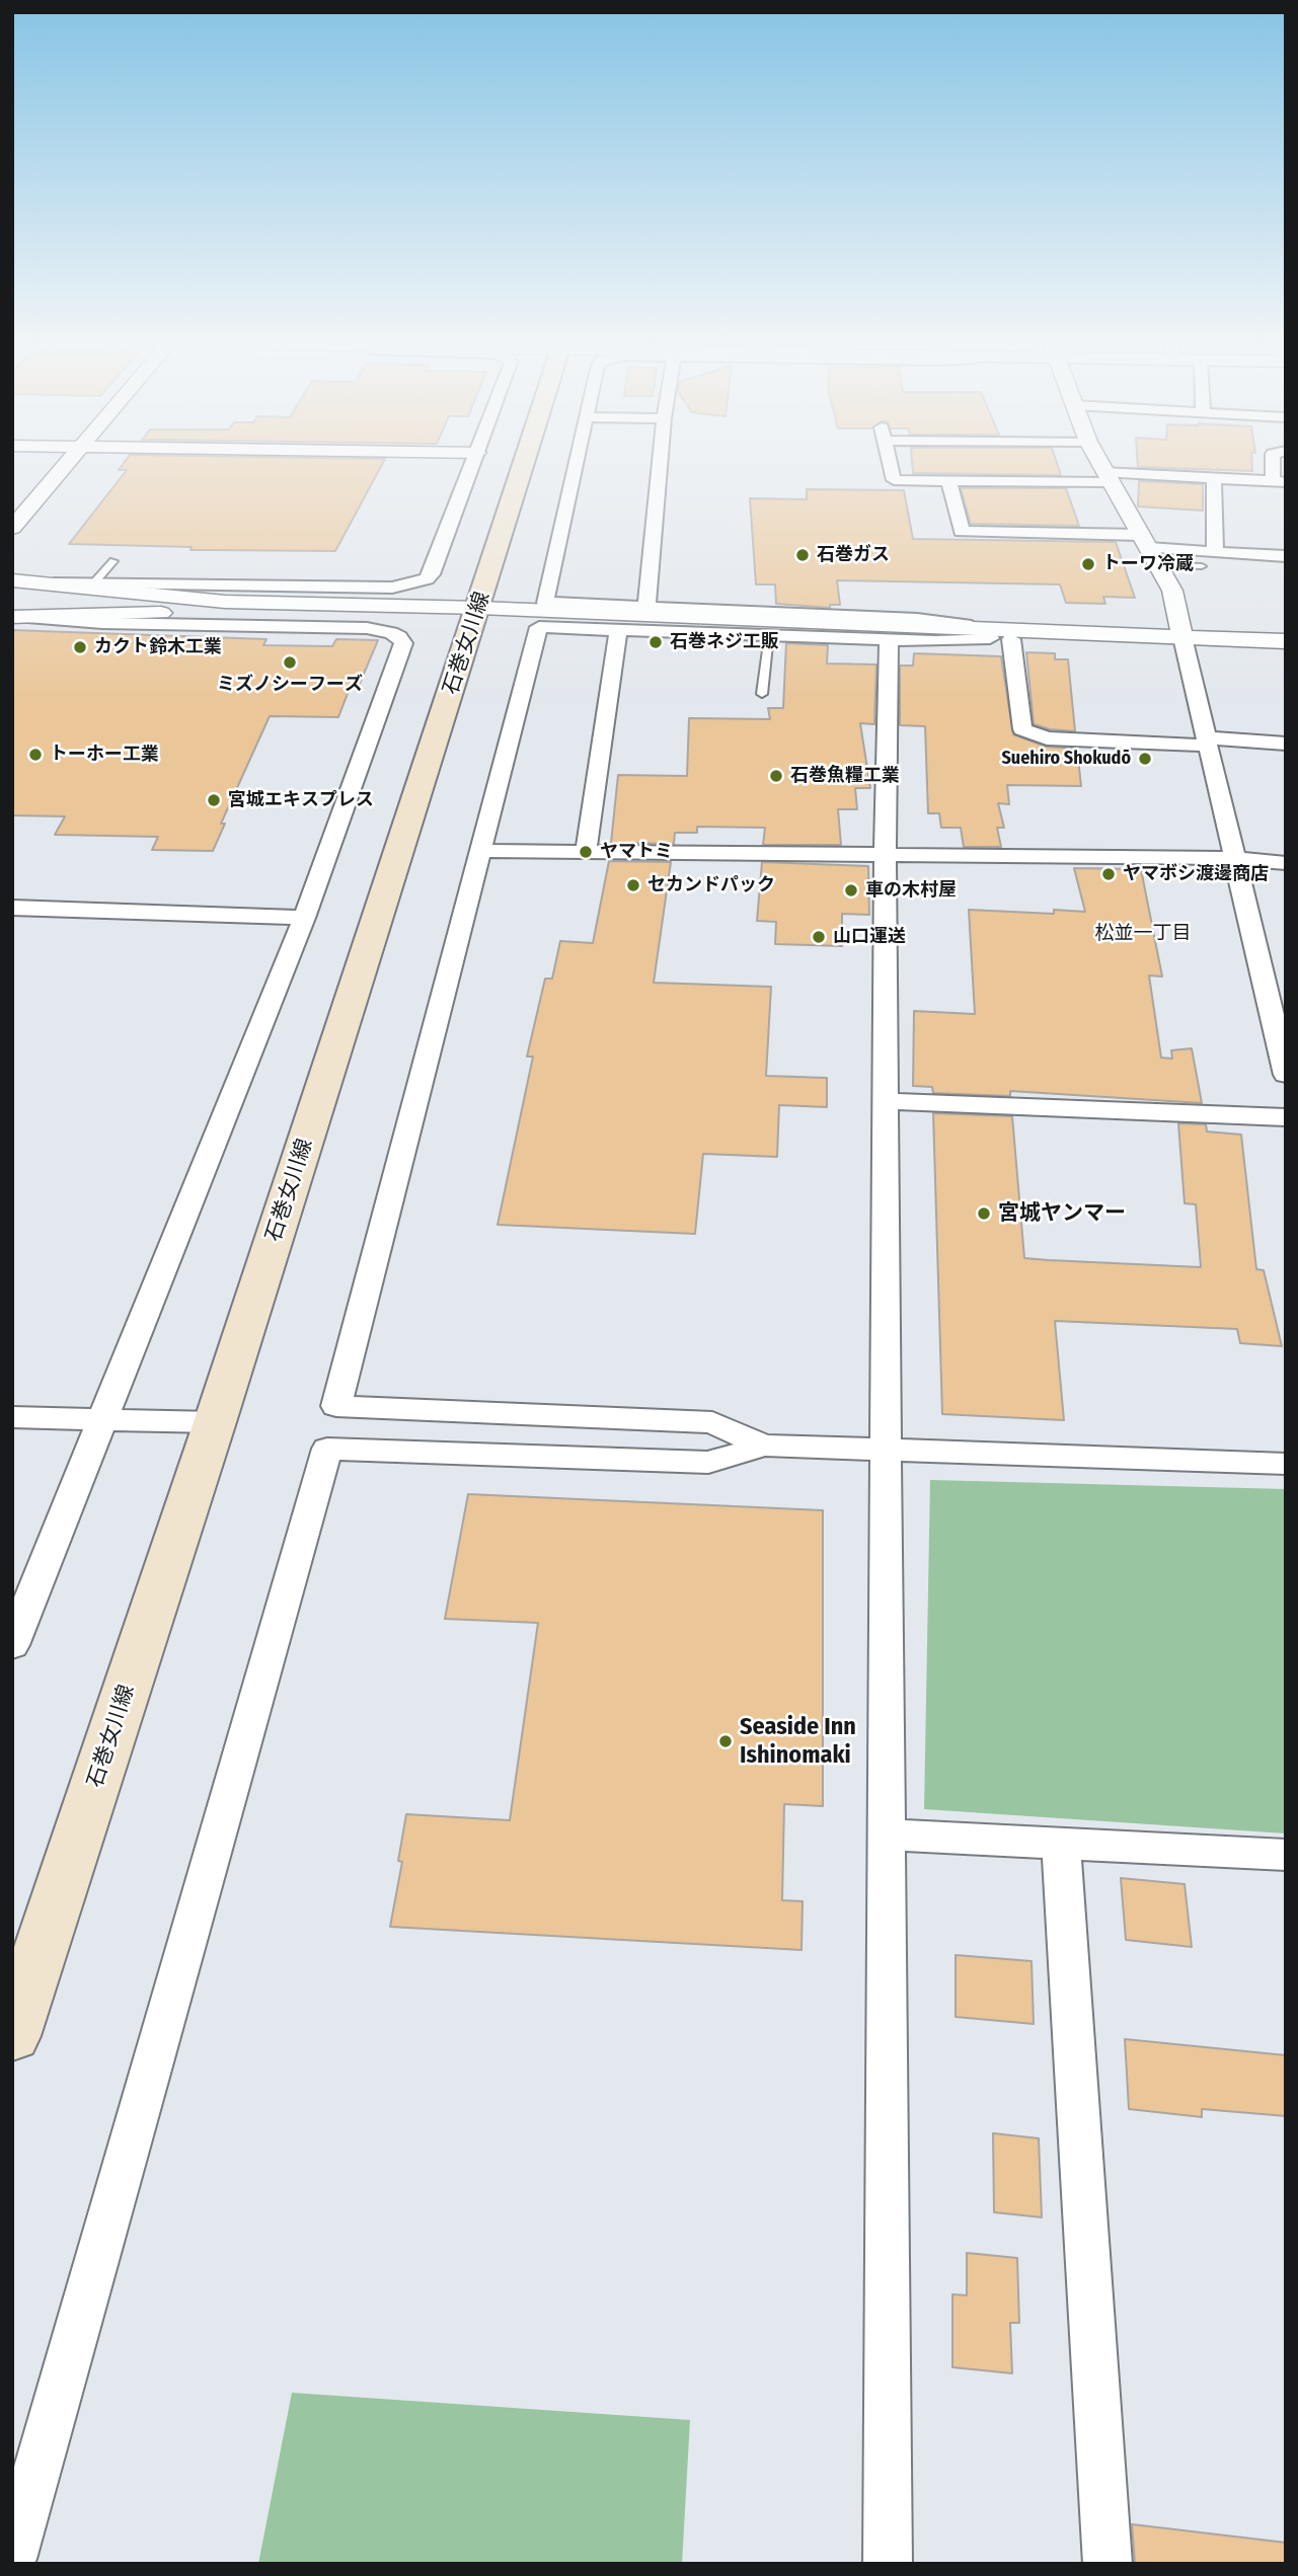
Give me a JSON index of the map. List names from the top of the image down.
{
  "streets": {
    "main road": ["石巻女川線"]
  },
  "districts": ["松並一丁目"],
  "places": [
    "石巻ガス",
    "トーワ冷蔵",
    "石巻ネジ工販",
    "カクト鈴木工業",
    "ミズノシーフーズ",
    "トーホー工業",
    "Suehiro Shokudō",
    "石巻魚糧工業",
    "宮城エキスプレス",
    "ヤマトミ",
    "ヤマボシ渡邊商店",
    "セカンドパック",
    "車の木村屋",
    "山口運送",
    "宮城ヤンマー",
    "Seaside Inn Ishinomaki"
  ]
}
